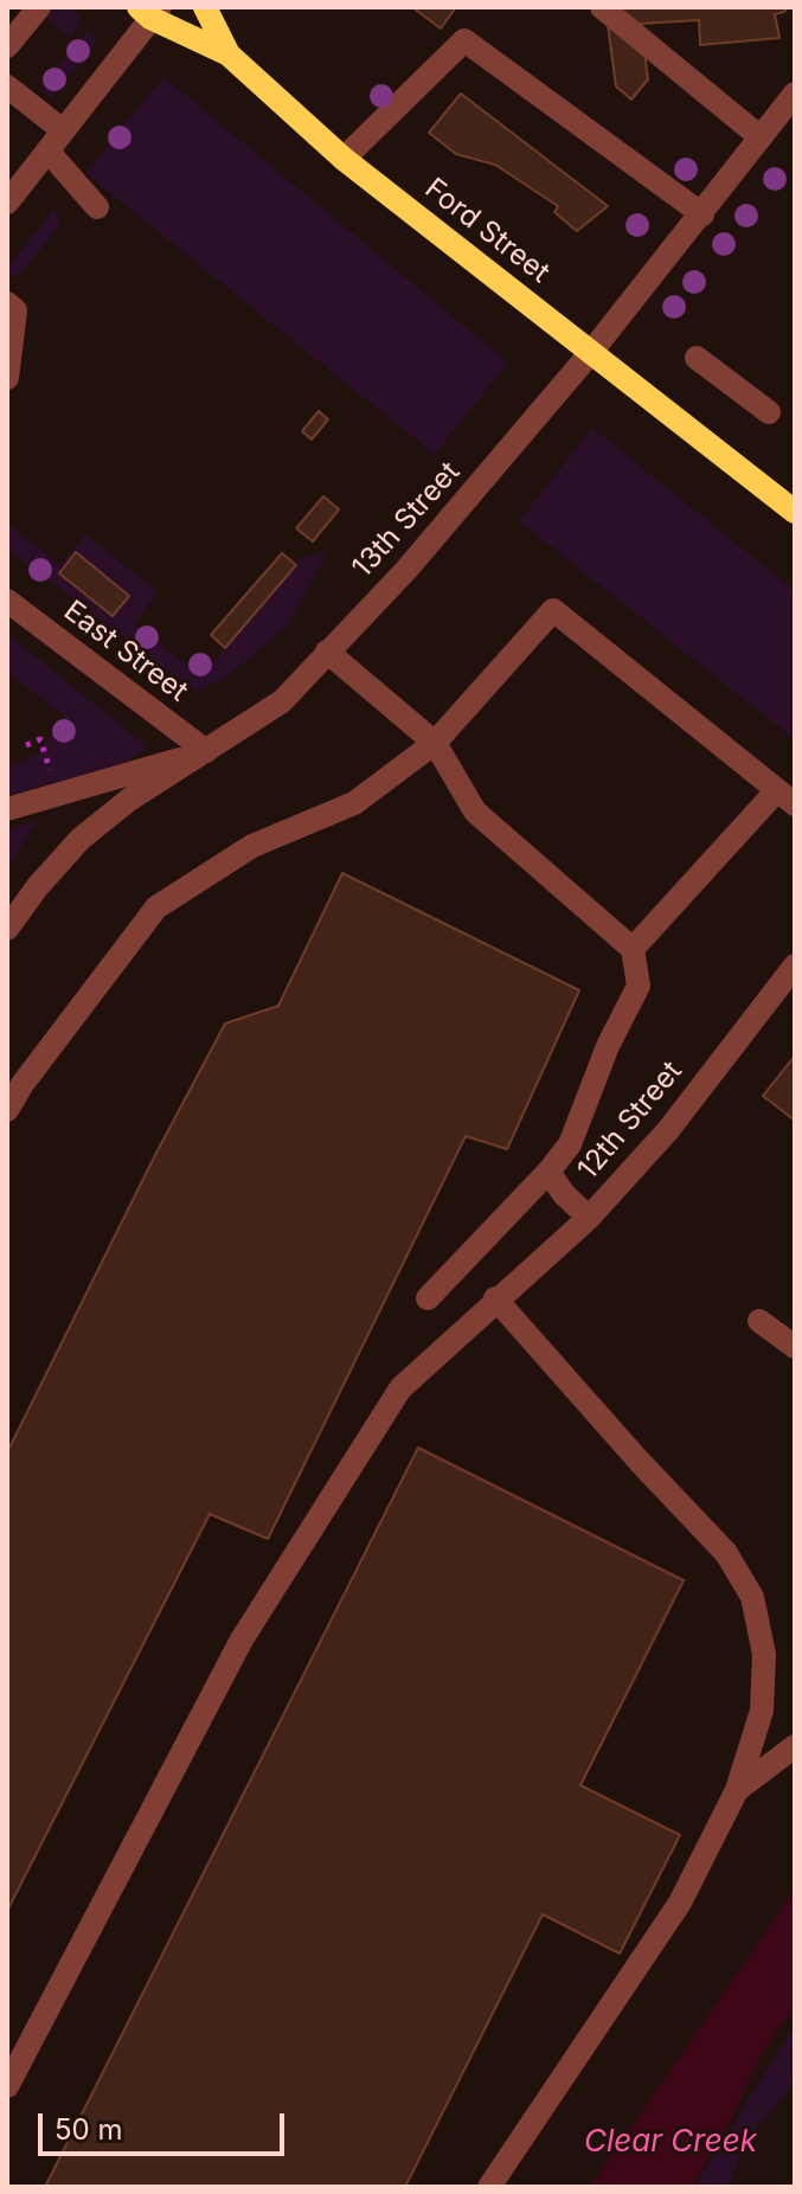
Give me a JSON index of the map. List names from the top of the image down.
{
  "streets": {
    "main road": ["Ford Street"],
    "street": ["13th Street", "East Street", "12th Street"]
  },
  "crossings": [
    ["Ford Street", "13th Street"],
    ["13th Street", "East Street"]
  ],
  "water": ["Clear Creek"],
  "scale_bar": "50 m"
}
